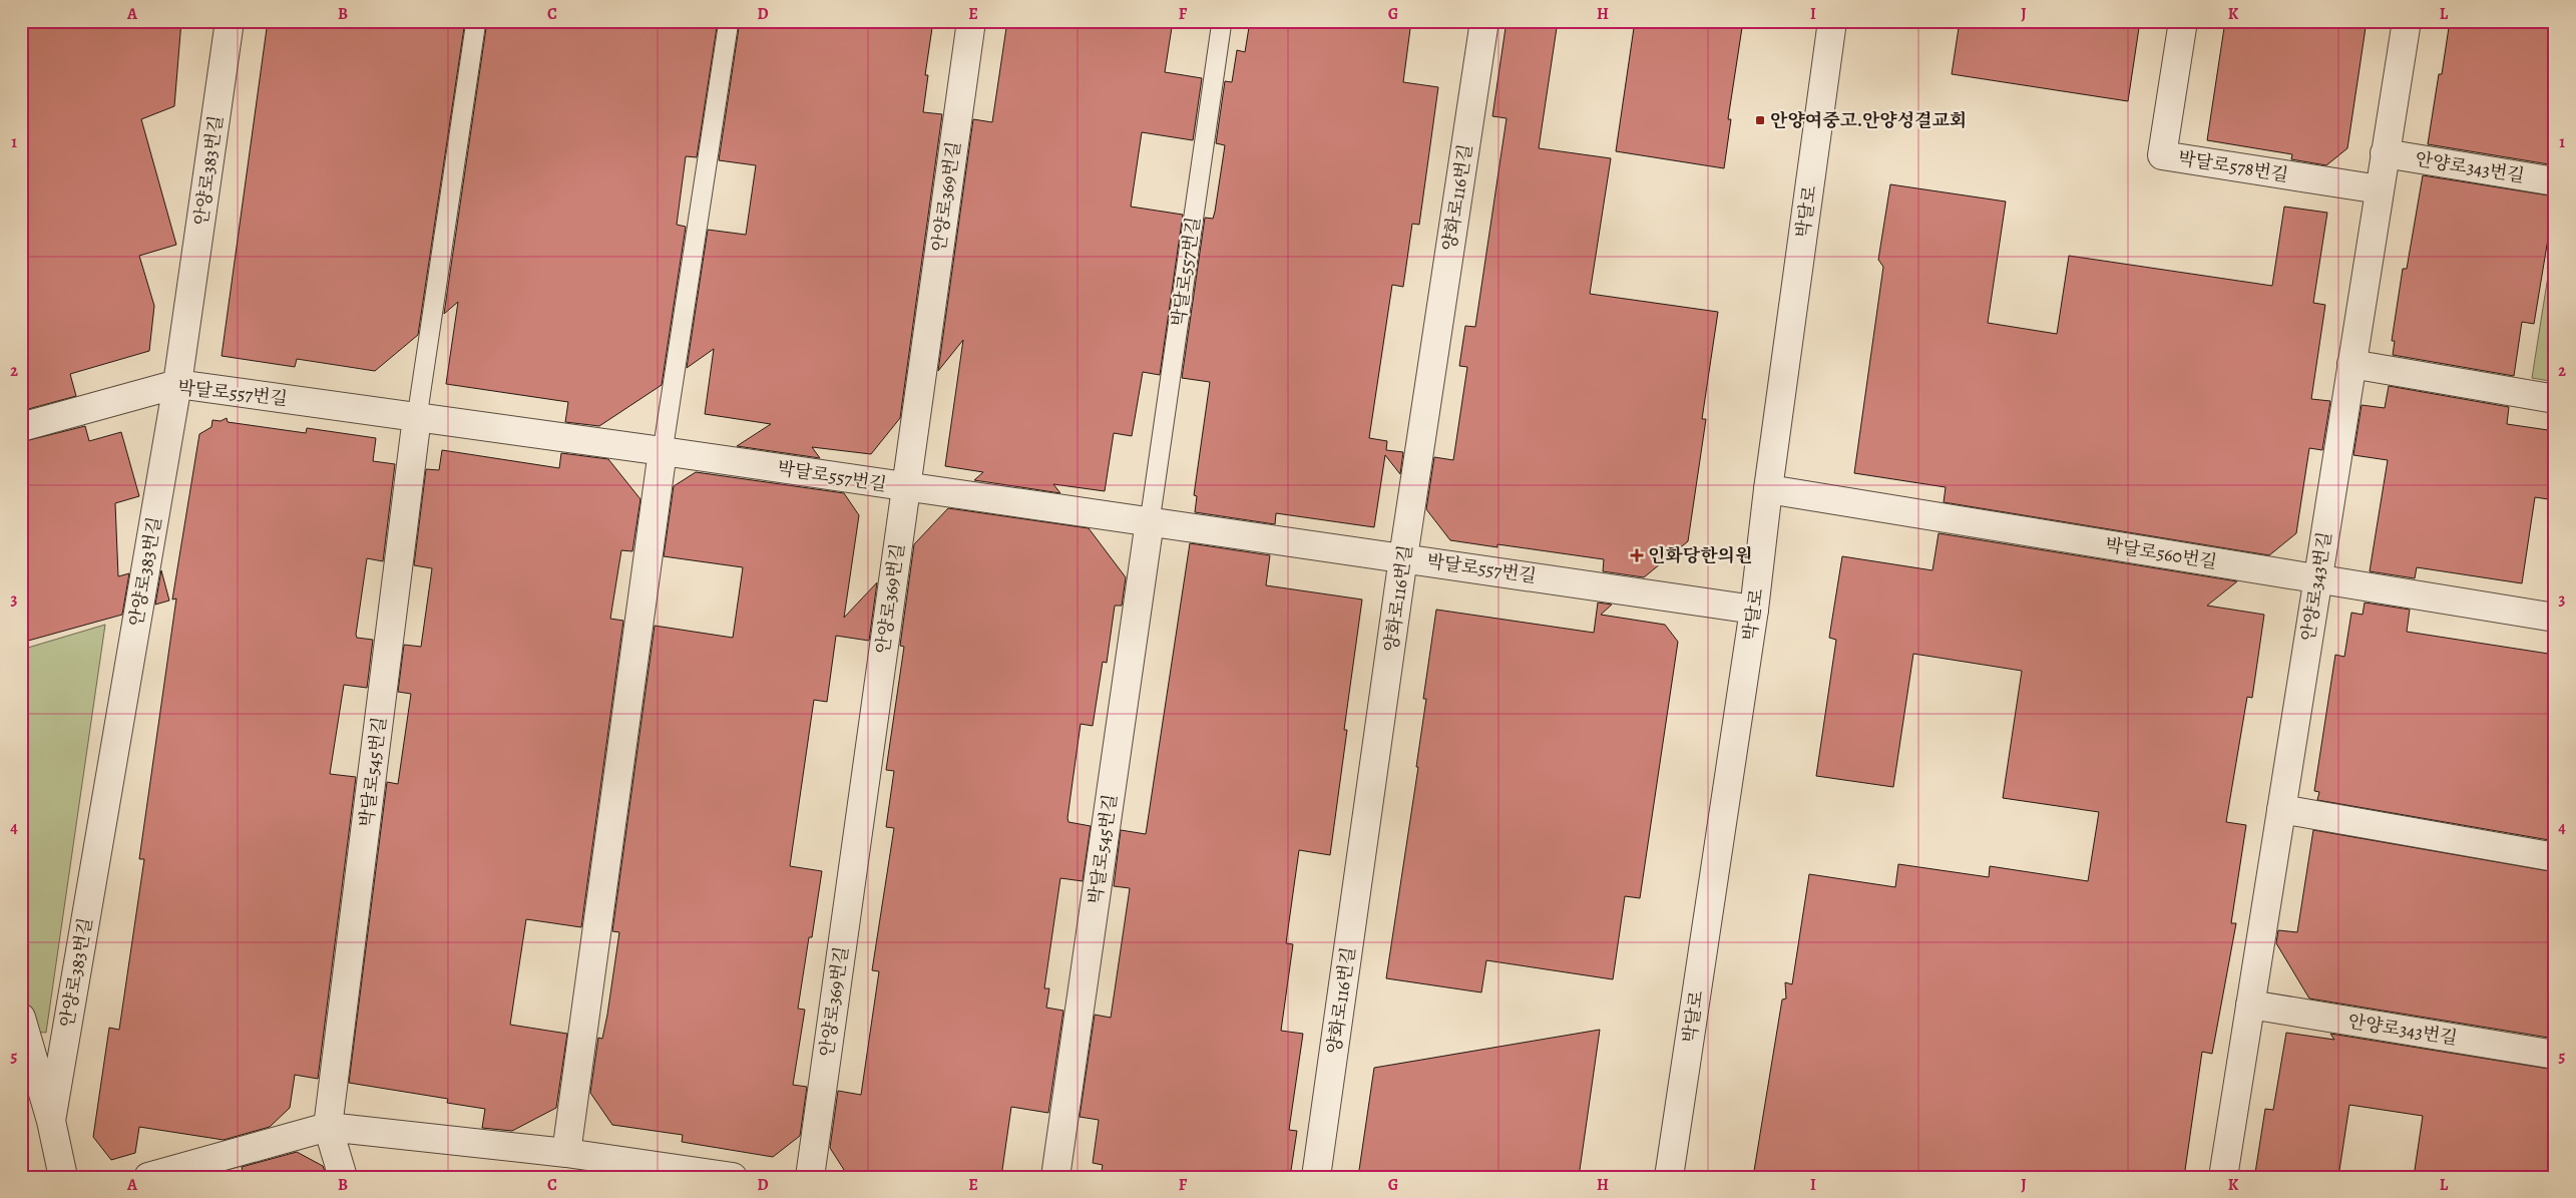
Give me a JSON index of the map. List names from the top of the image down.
{
  "streets": {
    "street": [
      "박달로578번길",
      "안양로343번길",
      "안양로383번길",
      "안양로369번길",
      "양화로116번길",
      "박달로",
      "박달로557번길",
      "박달로560번길",
      "박달로545번길"
    ]
  },
  "crossings": [
    ["박달로578번길", "안양로343번길"],
    ["안양로343번길", "박달로560번길"],
    ["안양로383번길", "박달로557번길"],
    ["안양로369번길", "박달로557번길"],
    ["양화로116번길", "박달로557번길"],
    ["박달로", "박달로557번길"],
    ["박달로", "박달로560번길"],
    ["박달로557번길", "박달로545번길"]
  ],
  "places": {
    "transit": ["안양여중고.안양성결교회"],
    "health": ["인화당한의원"]
  },
  "grid": {
    "columns": [
      "A",
      "B",
      "C",
      "D",
      "E",
      "F",
      "G",
      "H",
      "I",
      "J",
      "K",
      "L"
    ],
    "rows": [
      "1",
      "2",
      "3",
      "4",
      "5"
    ]
  }
}
